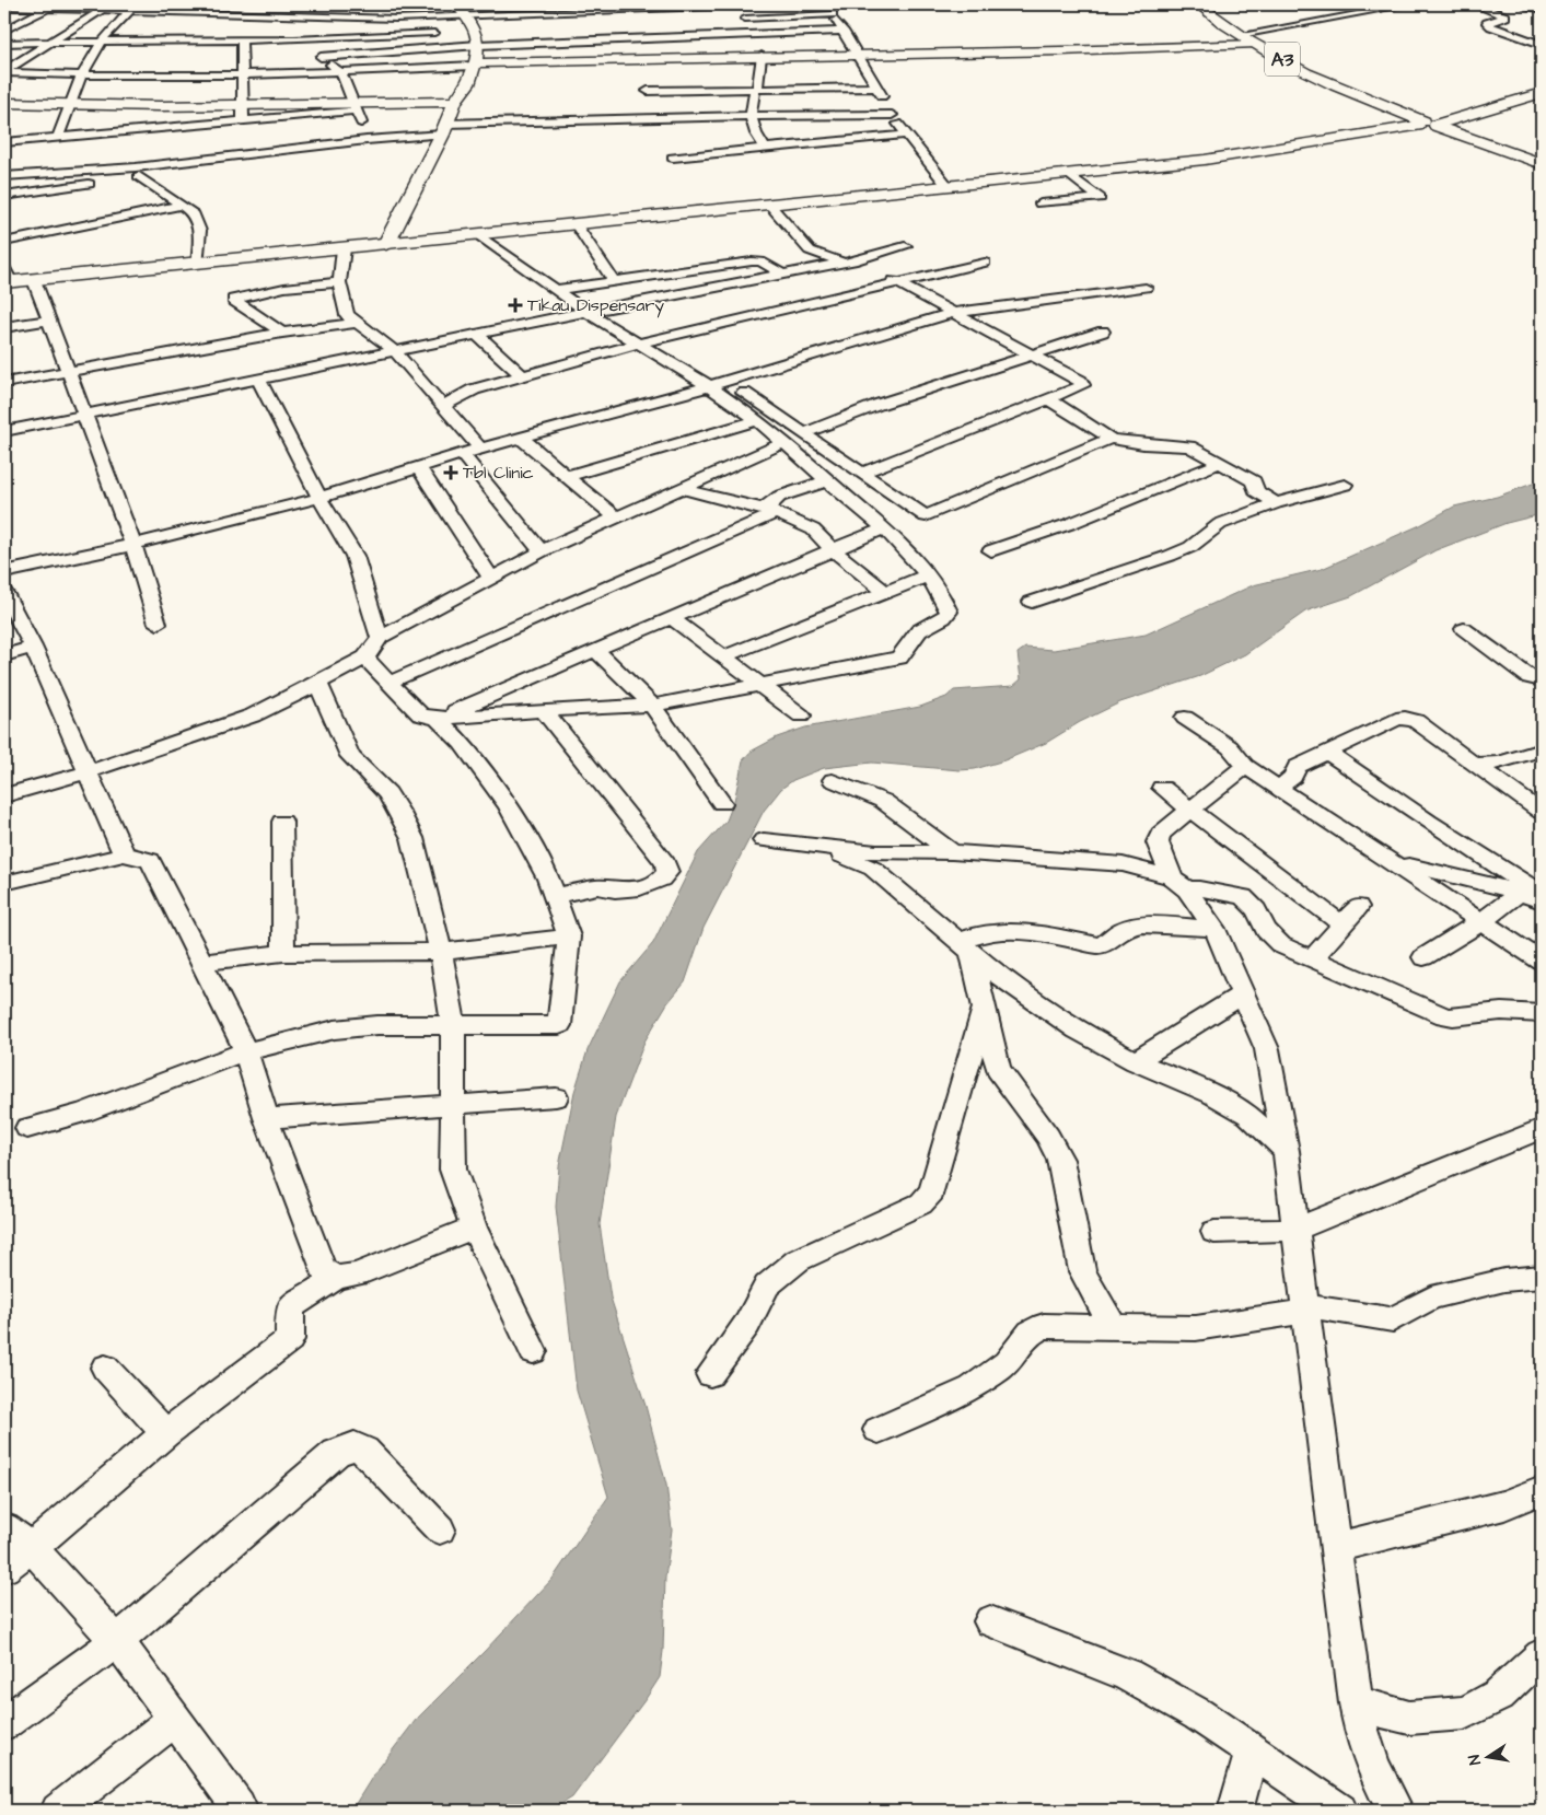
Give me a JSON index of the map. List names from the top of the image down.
{
  "streets": {
    "main road": ["A3"]
  },
  "places": {
    "health": ["Tikau Dispensary", "Tbl Clinic"]
  },
  "north": "left"
}
